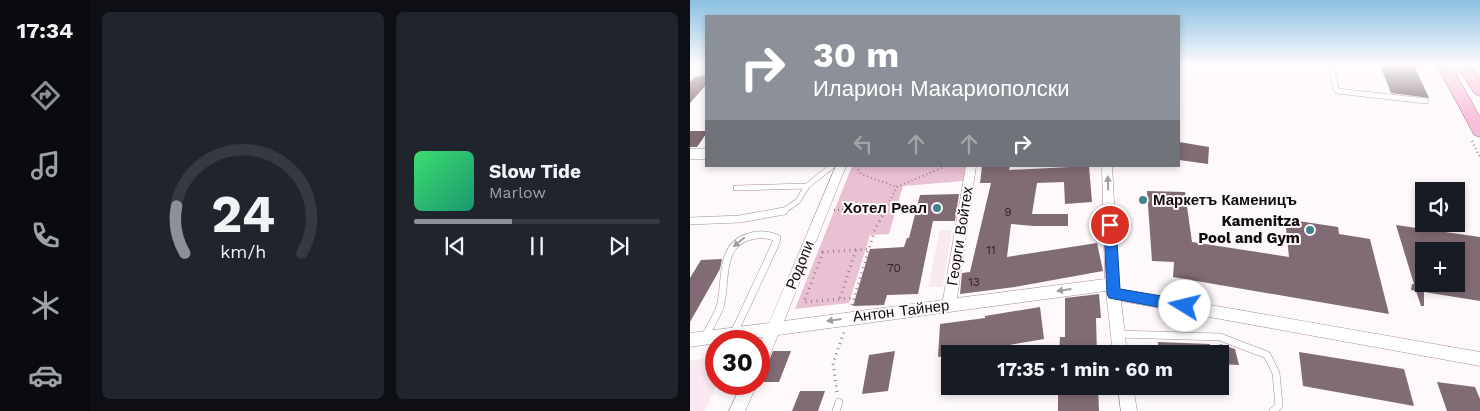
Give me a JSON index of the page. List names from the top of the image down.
{
  "streets": {
    "street": ["Георги Войтех", "Родопи", "Антон Тайнер"]
  },
  "crossings": [
    ["Георги Войтех", "Антон Тайнер"],
    ["Родопи", "Антон Тайнер"]
  ],
  "places": ["Маркетъ Каменицъ", "Хотел Реал", "Kamenitza Pool and Gym"],
  "house_numbers": [
    "9",
    "11",
    "70",
    "13"
  ],
  "page": {
    "tabs": "17:34",
    "turn": ["30 m", "Иларион Макариополски"],
    "song": ["Slow Tide", "Marlow"],
    "map_buttons": "+",
    "limit": "30",
    "trip": "17:35 · 1 min · 60 m",
    "gauge": ["24", "km/h"]
  }
}
